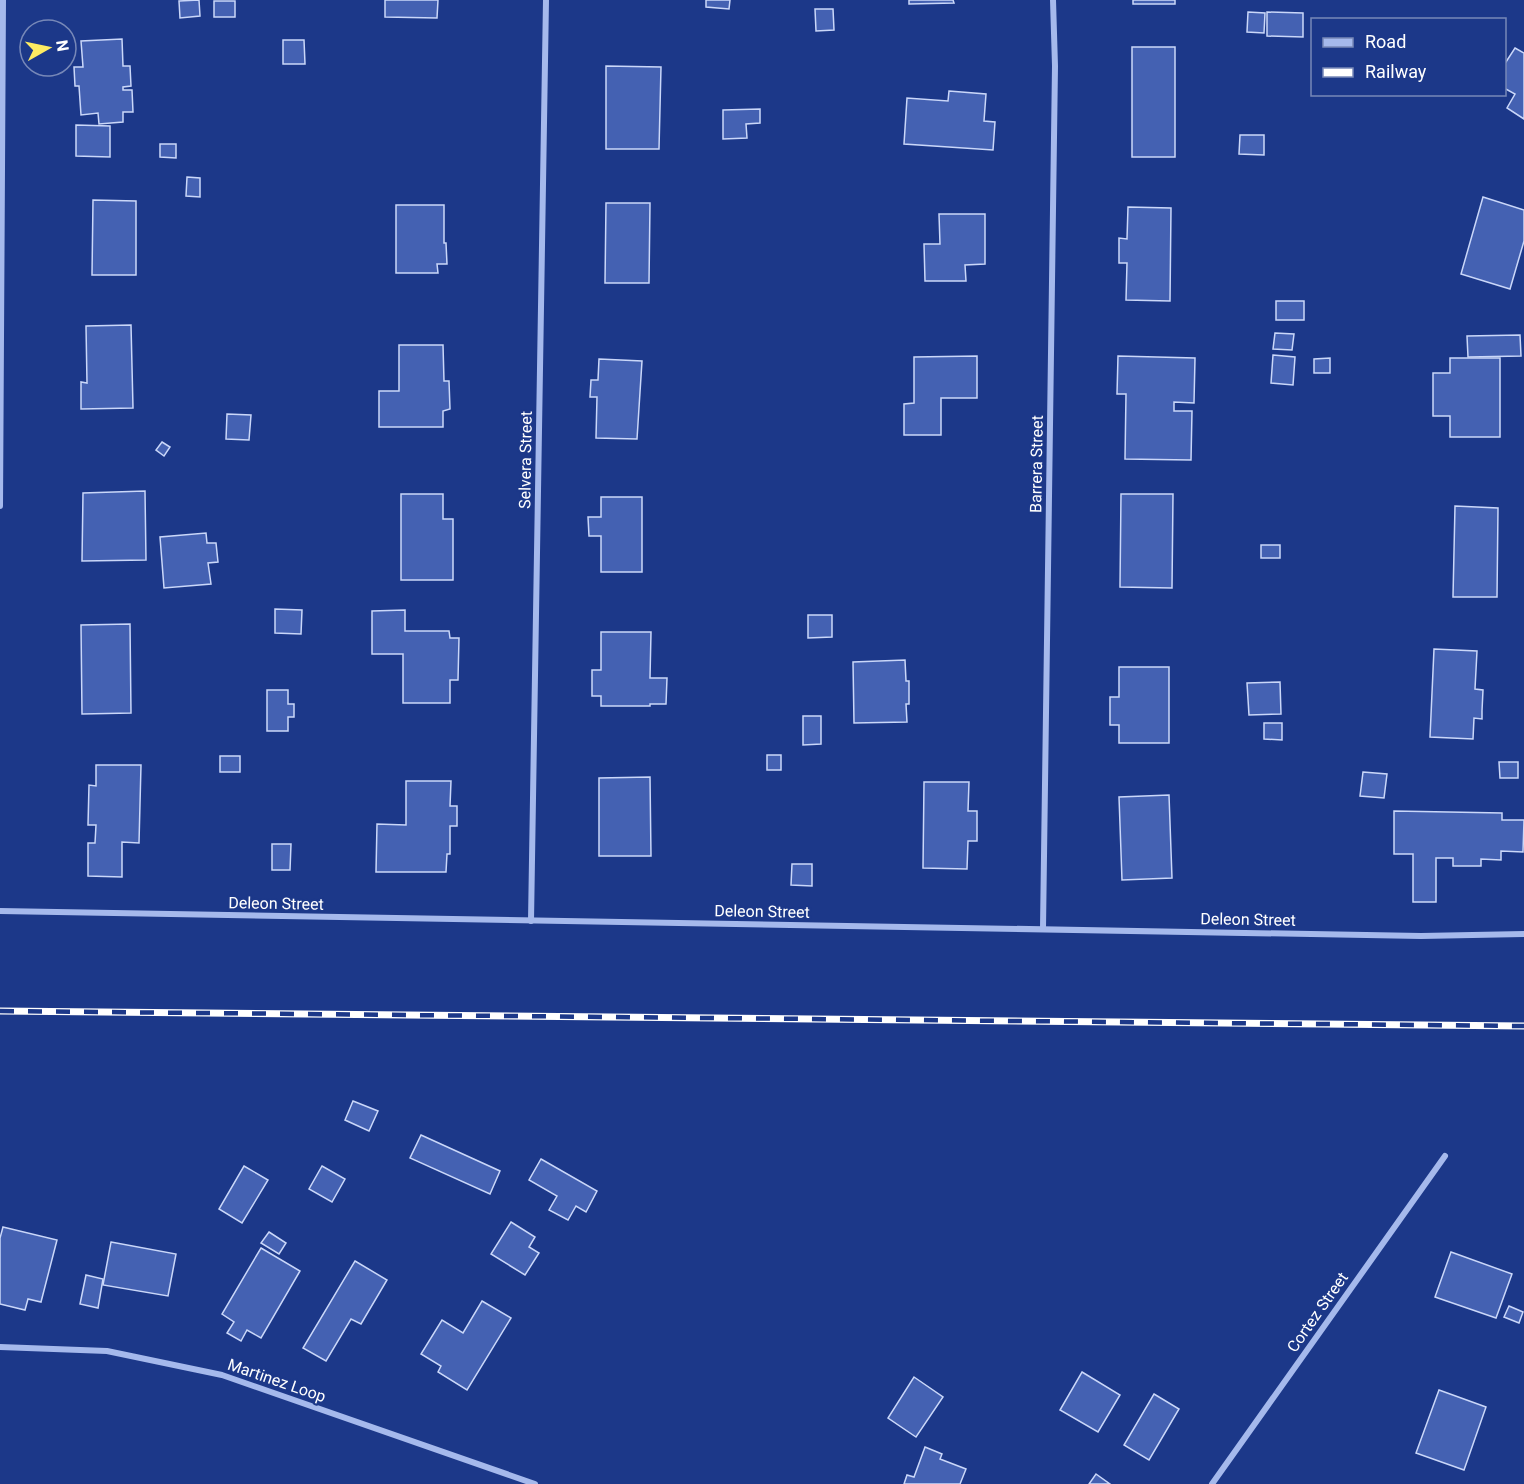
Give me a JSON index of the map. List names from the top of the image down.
{
  "streets": {
    "street": [
      "Selvera Street",
      "Barrera Street",
      "Deleon Street",
      "Cortez Street",
      "Martinez Loop"
    ]
  },
  "crossings": [
    ["Selvera Street", "Deleon Street"],
    ["Barrera Street", "Deleon Street"]
  ],
  "legend": ["Road", "Railway"],
  "north": "right"
}
